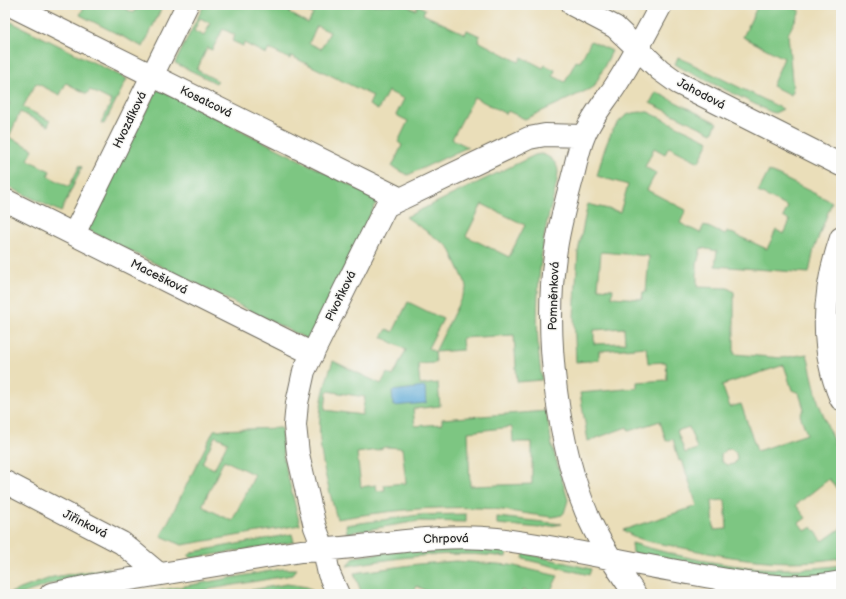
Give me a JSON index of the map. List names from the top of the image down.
{
  "streets": {
    "street": [
      "Jahodová",
      "Kosatcová",
      "Hvozdíková",
      "Macešková",
      "Pivoňková",
      "Pomněnková",
      "Jiřinková",
      "Chrpová"
    ]
  },
  "crossings": [
    ["Jahodová", "Pomněnková"],
    ["Kosatcová", "Hvozdíková"],
    ["Kosatcová", "Pivoňková"],
    ["Hvozdíková", "Macešková"],
    ["Macešková", "Pivoňková"],
    ["Pivoňková", "Pomněnková"],
    ["Pivoňková", "Chrpová"],
    ["Pomněnková", "Chrpová"],
    ["Jiřinková", "Chrpová"]
  ]
}
